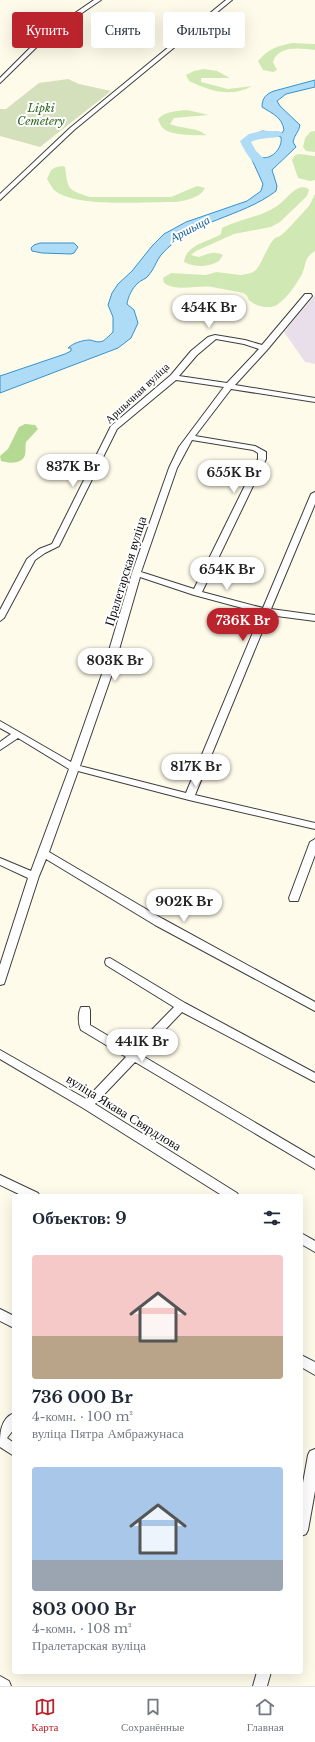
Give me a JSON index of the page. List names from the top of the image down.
{
  "streets": {
    "street": ["Аршычная вуліца", "Пралетарская вуліца", "вуліца Якава Свярдлова"]
  },
  "crossings": [
    ["Аршычная вуліца", "Пралетарская вуліца"]
  ],
  "water": ["Аршыца"],
  "parks": ["Lipki Cemetery"],
  "page": {
    "chip": ["Купить", "Снять", "Фильтры"],
    "price": [
      "454K Br",
      "837K Br",
      "655K Br",
      "654K Br",
      "736K Br",
      "803K Br",
      "817K Br",
      "902K Br",
      "441K Br"
    ],
    "heading": "Объектов: 9",
    "list": [
      {
        "name": "736 000 Br",
        "note": "4-комн. · 100 m² · вуліца Пятра Амбражунаса"
      },
      {
        "name": "803 000 Br",
        "note": "4-комн. · 108 m² · Пралетарская вуліца"
      }
    ],
    "tabs": ["Карта", "Сохранённые", "Главная"]
  }
}
